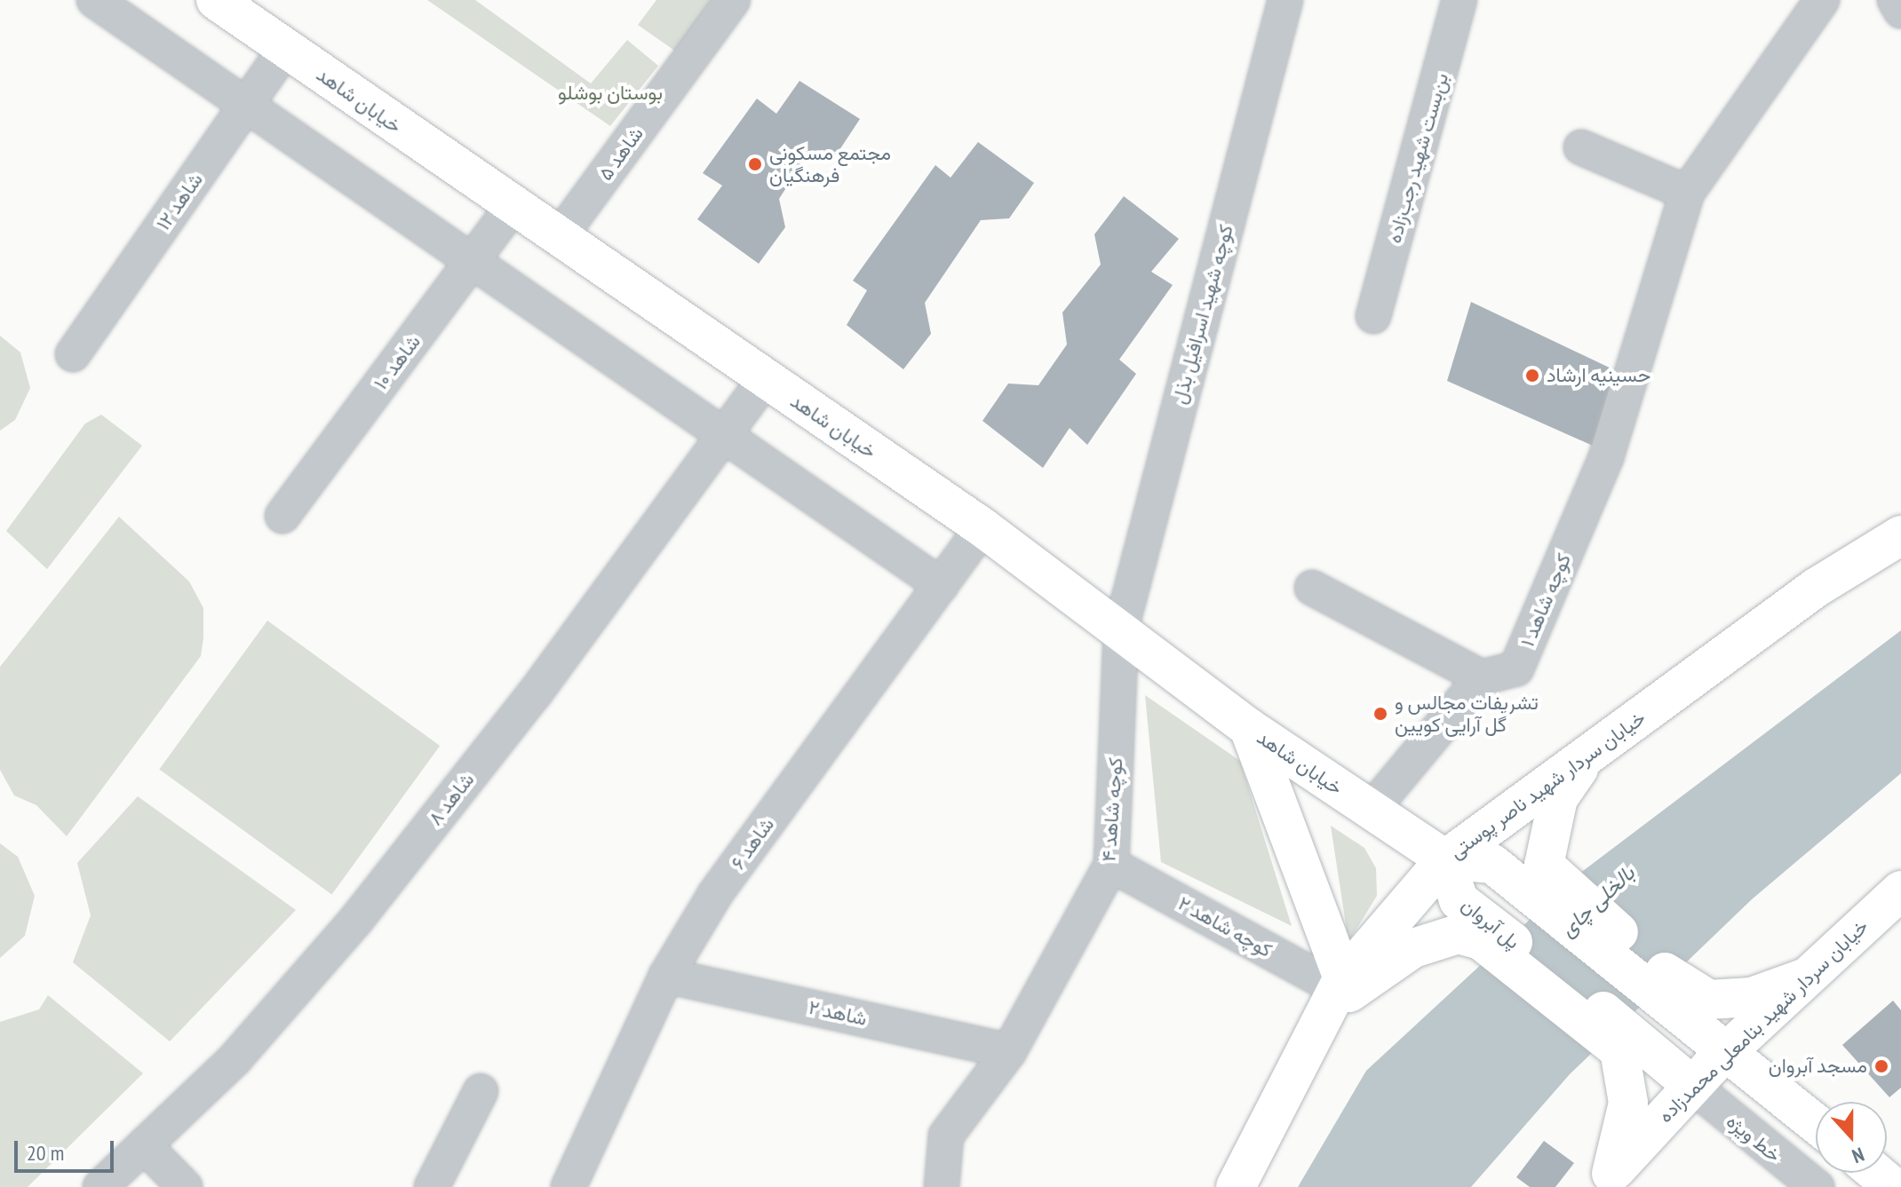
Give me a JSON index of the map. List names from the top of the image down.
{
  "streets": {
    "main road": [
      "خیابان شاهد",
      "خیابان سردار شهید ناصر پوستی",
      "پل آبروان",
      "خیابان سردار شهید بنامعلی محمدزاده"
    ],
    "street": [
      "شاهد ۵",
      "بن‌بست شهید رجب‌زاده",
      "شاهد ۱۲",
      "کوچه شهید اسرافیل بذل",
      "شاهد ۱۰",
      "کوچه شاهد ۱",
      "شاهد ۸",
      "کوچه شاهد ۴",
      "شاهد ۶",
      "کوچه شاهد ۲",
      "شاهد ۲",
      "خط ویژه"
    ]
  },
  "crossings": [
    ["خیابان شاهد", "شاهد ۵"],
    ["خیابان شاهد", "شاهد ۱۲"],
    ["خیابان شاهد", "کوچه شهید اسرافیل بذل"],
    ["خیابان شاهد", "شاهد ۱۰"],
    ["خیابان شاهد", "خیابان سردار شهید ناصر پوستی"],
    ["خیابان شاهد", "شاهد ۸"],
    ["خیابان شاهد", "کوچه شاهد ۴"],
    ["خیابان شاهد", "شاهد ۶"],
    ["خیابان شاهد", "پل آبروان"],
    ["کوچه شهید اسرافیل بذل", "کوچه شاهد ۴"],
    ["خیابان سردار شهید ناصر پوستی", "پل آبروان"],
    ["خیابان سردار شهید ناصر پوستی", "کوچه شاهد ۲"],
    ["کوچه شاهد ۴", "کوچه شاهد ۲"],
    ["کوچه شاهد ۴", "شاهد ۲"],
    ["شاهد ۶", "شاهد ۲"],
    ["پل آبروان", "خیابان سردار شهید بنامعلی محمدزاده"],
    ["پل آبروان", "خط ویژه"],
    ["خیابان سردار شهید بنامعلی محمدزاده", "خط ویژه"]
  ],
  "water": ["بالخلی چای"],
  "parks": ["بوستان بوشلو"],
  "places": [
    "مجتمع مسکونی فرهنگیان",
    "حسینیه ارشاد",
    "تشریفات مجالس و گل آرایی کویین",
    "مسجد آبروان"
  ],
  "scale_bar": "20 m",
  "north": "bottom"
}
